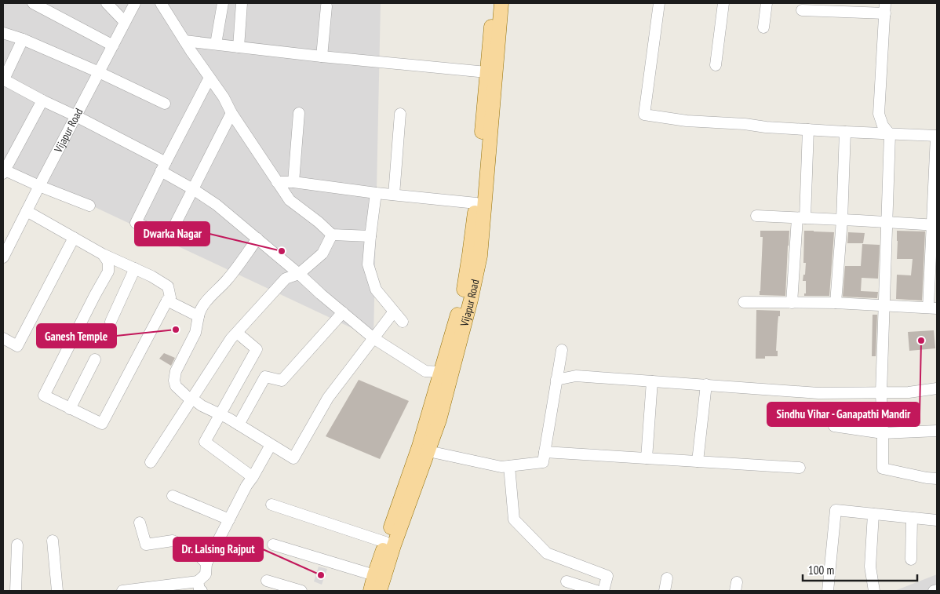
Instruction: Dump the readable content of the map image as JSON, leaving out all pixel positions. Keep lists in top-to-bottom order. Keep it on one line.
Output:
{"streets":{"main road":["Vijapur Road"]},"places":["Dwarka Nagar","Ganesh Temple","Sindhu Vihar - Ganapathi Mandir","Dr. Lalsing Rajput"],"scale_bar":"100 m"}
